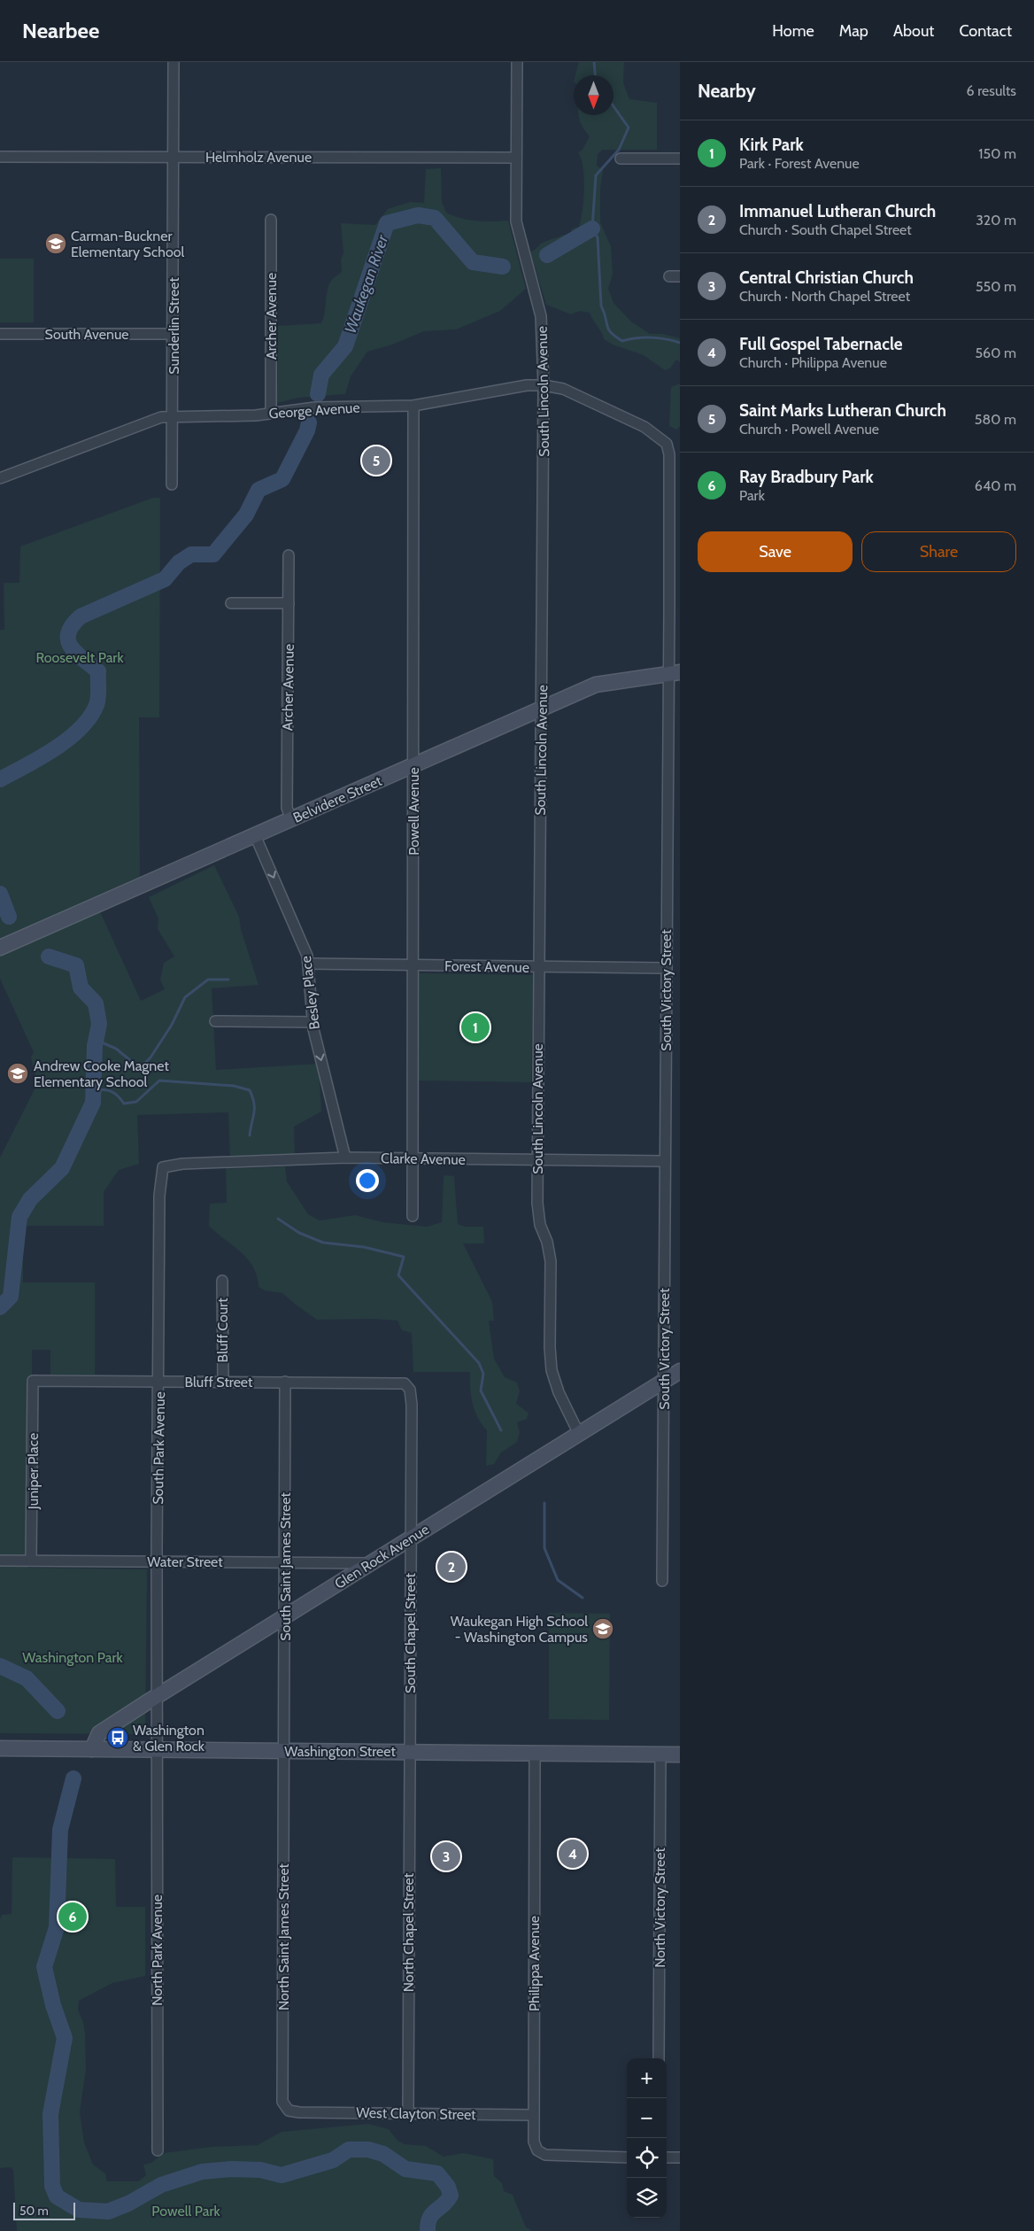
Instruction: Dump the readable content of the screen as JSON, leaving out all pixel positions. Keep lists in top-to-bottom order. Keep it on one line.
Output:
{"streets":{"main road":["Belvidere Street","Glen Rock Avenue","Washington Street"],"street":["Helmholz Avenue","Archer Avenue","Sunderlin Street","South Avenue","South Lincoln Avenue","George Avenue","Powell Avenue","Forest Avenue","South Victory Street","Besley Place","Clarke Avenue","Bluff Court","Bluff Street","South Park Avenue","Juniper Place","Water Street","South Saint James Street","South Chapel Street","North Victory Street","North Chapel Street","North Saint James Street","North Park Avenue","Philippa Avenue","West Clayton Street"]},"crossings":[["Helmholz Avenue","Sunderlin Street"],["Helmholz Avenue","South Lincoln Avenue"],["Archer Avenue","George Avenue"],["Archer Avenue","Belvidere Street"],["Sunderlin Street","South Avenue"],["Sunderlin Street","George Avenue"],["South Lincoln Avenue","George Avenue"],["South Lincoln Avenue","Belvidere Street"],["South Lincoln Avenue","Forest Avenue"],["South Lincoln Avenue","Clarke Avenue"],["South Lincoln Avenue","Glen Rock Avenue"],["George Avenue","Powell Avenue"],["George Avenue","South Victory Street"],["Belvidere Street","Powell Avenue"],["Belvidere Street","South Victory Street"],["Belvidere Street","Besley Place"],["Powell Avenue","Forest Avenue"],["Powell Avenue","Clarke Avenue"],["Forest Avenue","South Victory Street"],["Forest Avenue","Besley Place"],["South Victory Street","Clarke Avenue"],["South Victory Street","Glen Rock Avenue"],["Besley Place","Clarke Avenue"],["Clarke Avenue","South Park Avenue"],["Bluff Court","Bluff Street"],["Bluff Street","South Park Avenue"],["Bluff Street","Juniper Place"],["Bluff Street","South Saint James Street"],["Bluff Street","South Chapel Street"],["South Park Avenue","Glen Rock Avenue"],["South Park Avenue","Water Street"],["South Park Avenue","Washington Street"],["South Park Avenue","North Park Avenue"],["Juniper Place","Water Street"],["Glen Rock Avenue","Water Street"],["Glen Rock Avenue","South Saint James Street"],["Glen Rock Avenue","South Chapel Street"],["Glen Rock Avenue","Washington Street"],["Water Street","South Saint James Street"],["South Saint James Street","Washington Street"],["South Saint James Street","North Saint James Street"],["South Chapel Street","Washington Street"],["South Chapel Street","North Chapel Street"],["Washington Street","North Victory Street"],["Washington Street","North Chapel Street"],["Washington Street","North Saint James Street"],["Washington Street","North Park Avenue"],["Washington Street","Philippa Avenue"],["North Chapel Street","West Clayton Street"],["North Saint James Street","West Clayton Street"],["Philippa Avenue","West Clayton Street"]],"one_way":["Besley Place"],"water":["Waukegan River"],"parks":["Roosevelt Park","Washington Park","Powell Park"],"places":{"school or university":["Carman-Buckner Elementary School","Andrew Cooke Magnet Elementary School","Waukegan High School - Washington Campus"],"bus stop":["Washington & Glen Rock"]},"scale_bar":"50 m","north":"bottom","page":{"header":"Nearbee","nav":["Home","Map","About","Contact"],"heading":["Nearby","6 results"],"list":[{"mark":"1","name":"Kirk Park","note":"Park · Forest Avenue","value":"150 m"},{"mark":"2","name":"Immanuel Lutheran Church","note":"Church · South Chapel Street","value":"320 m"},{"mark":"3","name":"Central Christian Church","note":"Church · North Chapel Street","value":"550 m"},{"mark":"4","name":"Full Gospel Tabernacle","note":"Church · Philippa Avenue","value":"560 m"},{"mark":"5","name":"Saint Marks Lutheran Church","note":"Church · Powell Avenue","value":"580 m"},{"mark":"6","name":"Ray Bradbury Park","note":"Park","value":"640 m"}],"pins":["5","1","2","4","3","6"],"buttons":["Save","Share"],"map_buttons":["+","−"],"scale":"50 m"}}
